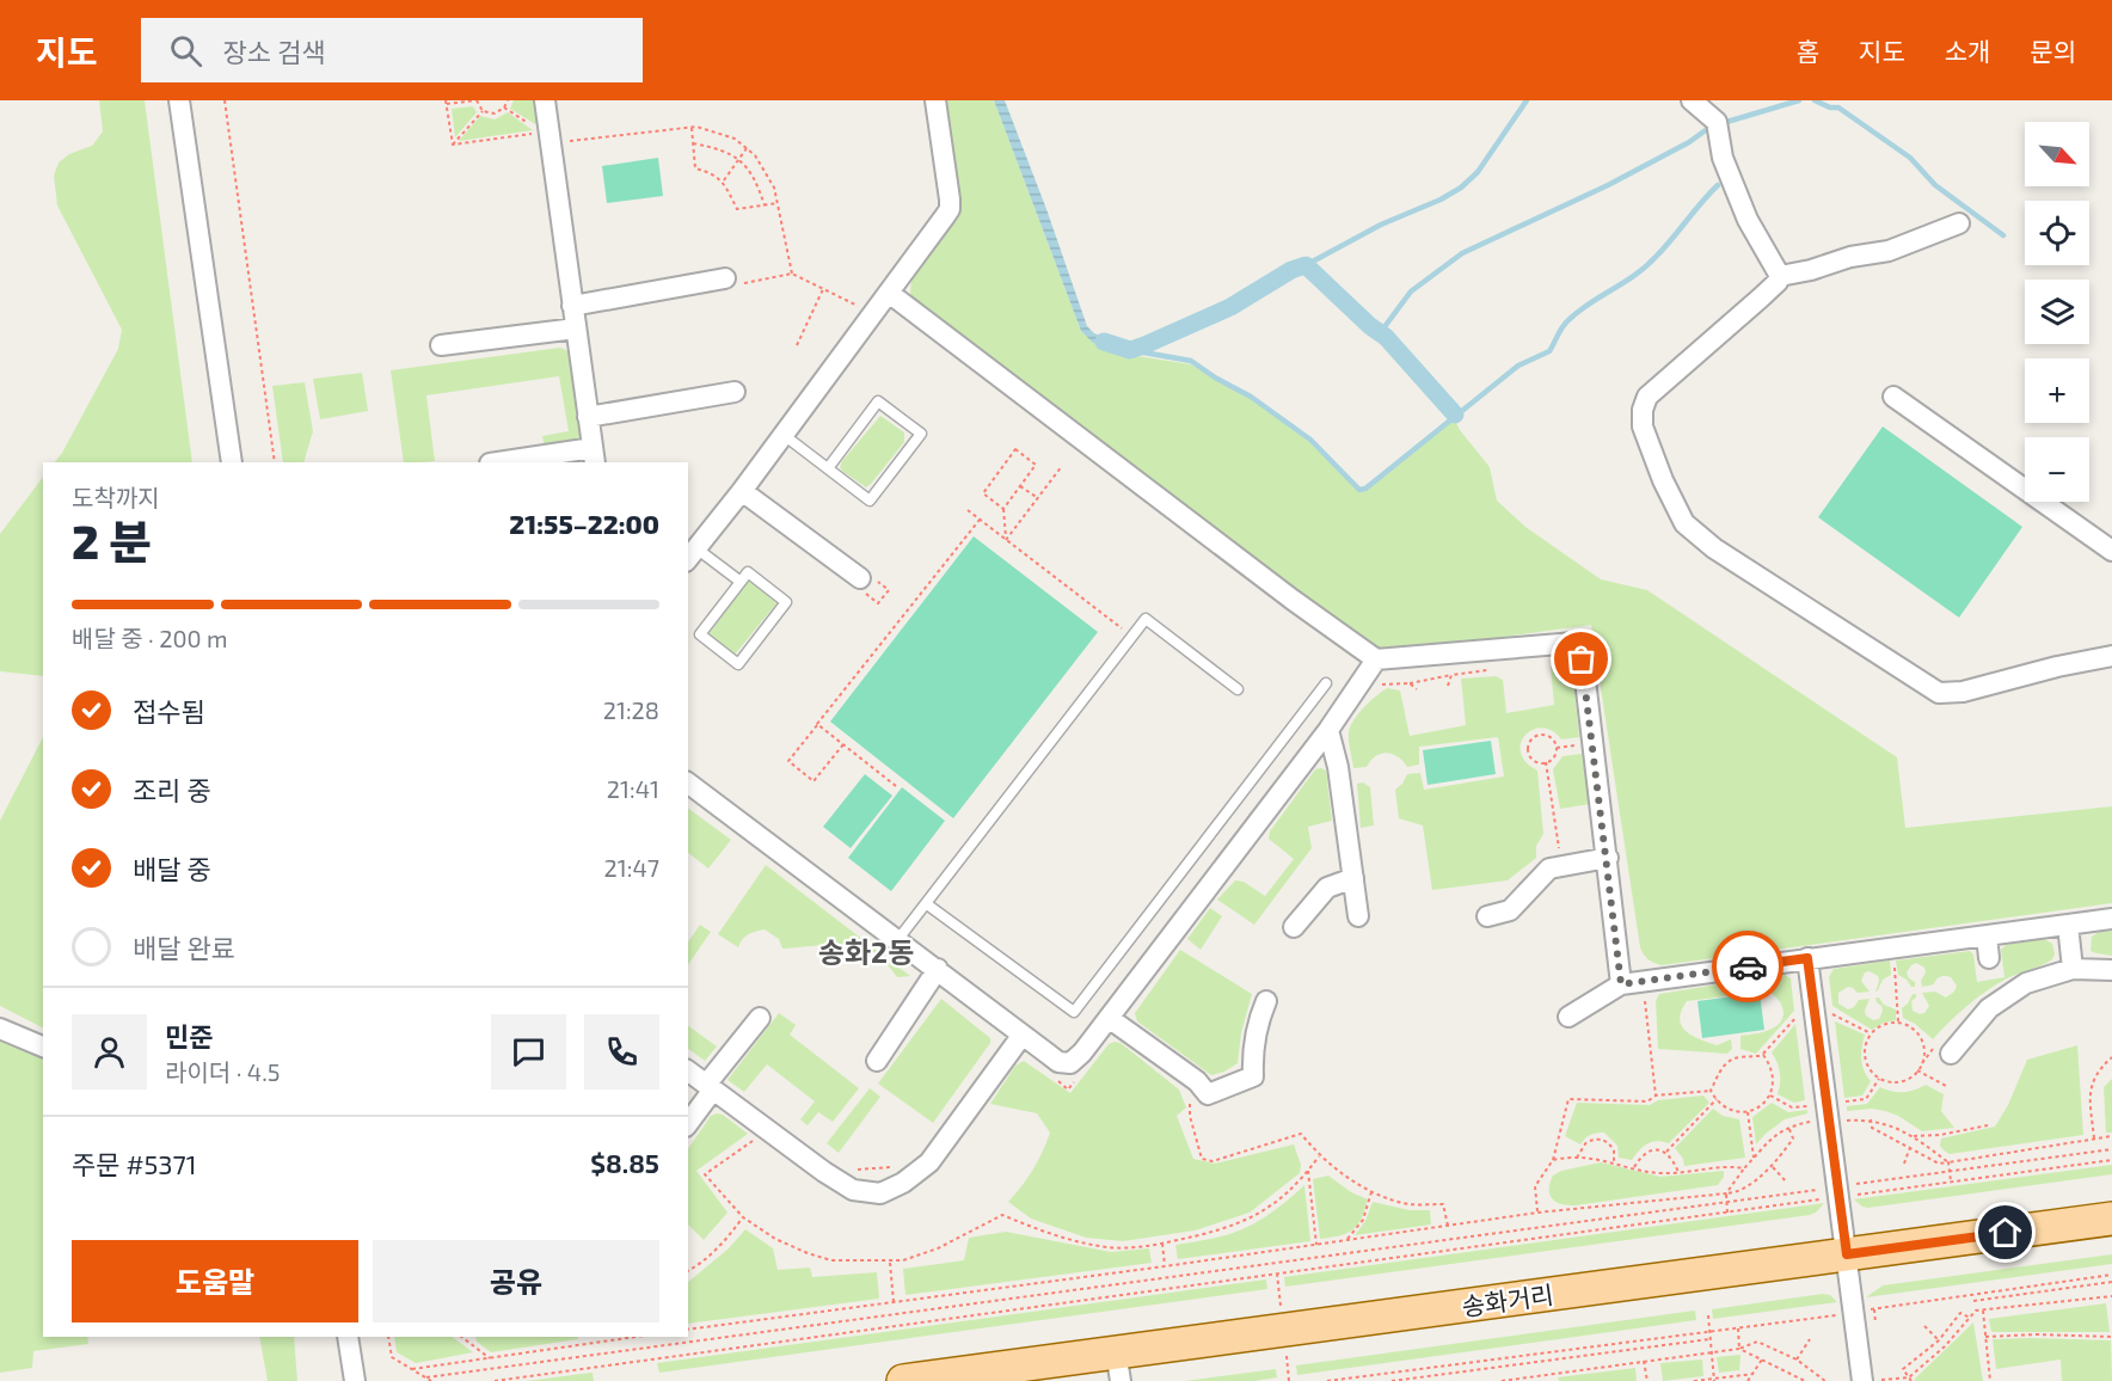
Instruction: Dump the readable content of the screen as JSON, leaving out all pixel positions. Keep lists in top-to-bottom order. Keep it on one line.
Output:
{"streets":{"main road":["송화거리"]},"districts":["송화2동"],"north":"bottom right","page":{"header":"지도","search":"장소 검색","nav":["홈","지도","소개","문의"],"map_buttons":["+","−"],"heading":["2 분","도착까지","21:55–22:00"],"panel":["민준","라이더 · 4.5","주문 #5371","$8.85"],"bar":"배달 중 · 200 m","list":[["접수됨","21:28"],["조리 중","21:41"],["배달 중","21:47"],"배달 완료"],"buttons":["도움말","공유"]}}
